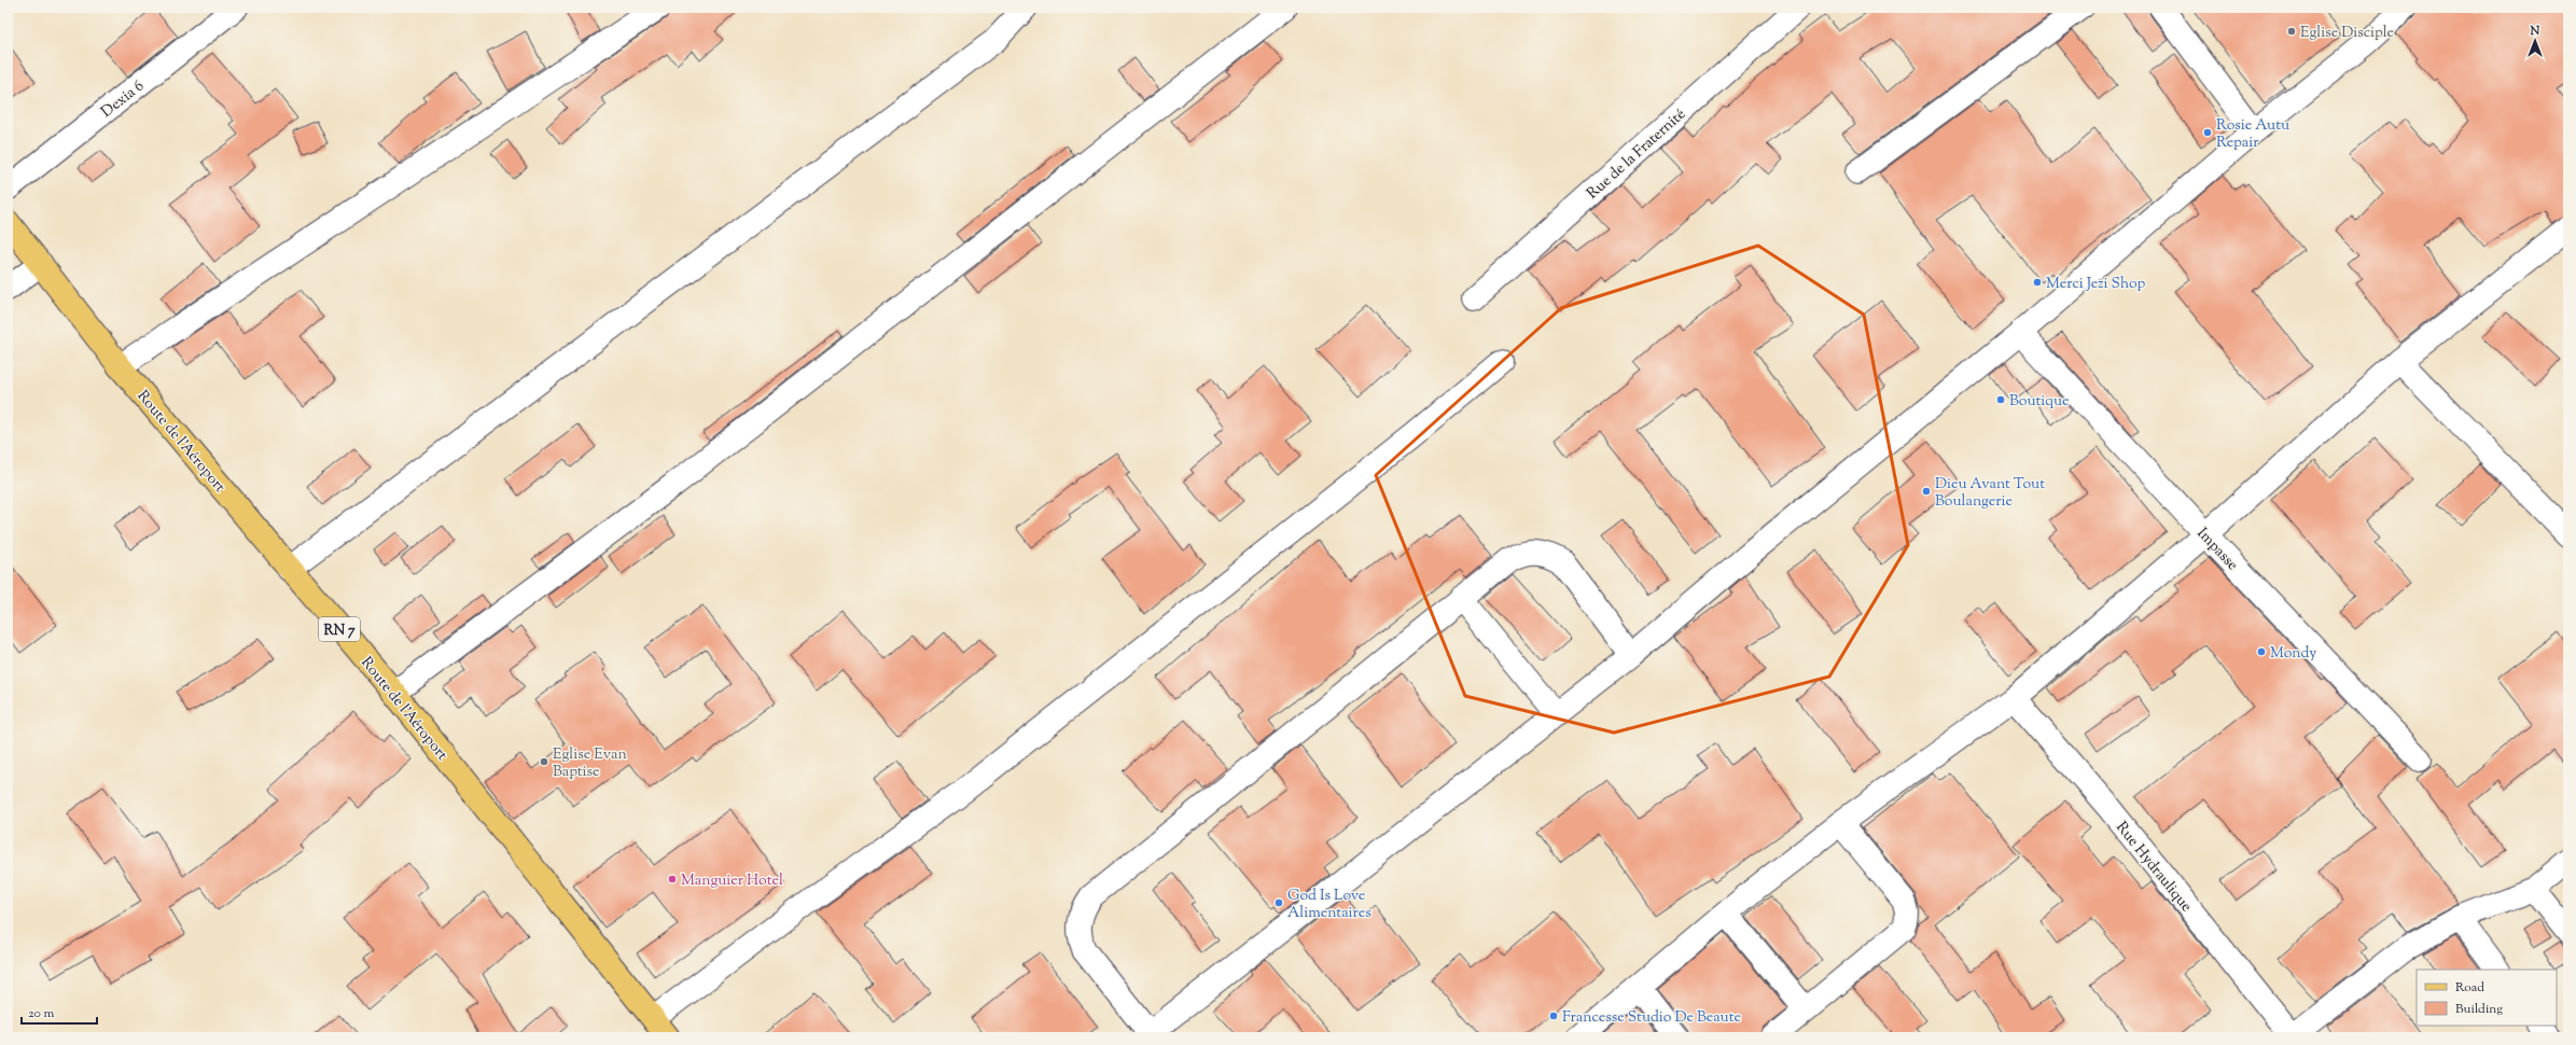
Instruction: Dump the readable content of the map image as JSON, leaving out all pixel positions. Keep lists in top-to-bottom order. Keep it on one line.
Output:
{"streets":{"main road":["Route de l’Aéroport","RN 7"],"street":["Dexia 6","Rue de la Fraternité","Impasse","Rue Hydraulique"]},"places":["Eglise Disciple","Rosie Autu Repair","Merci Jezi Shop","Boutique","Dieu Avant Tout Boulangerie","Mondy","Eglise Evan Baptise","Manguier Hotel","God Is Love Alimentaires","Francesse Studio De Beaute"],"legend":["Road","Building"],"scale_bar":"20 m","north":"top"}
